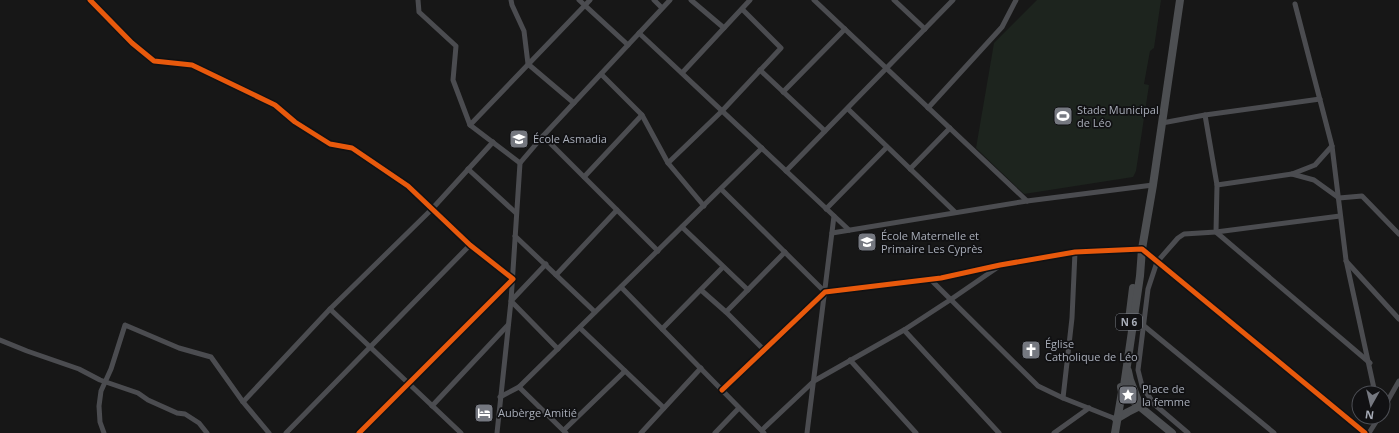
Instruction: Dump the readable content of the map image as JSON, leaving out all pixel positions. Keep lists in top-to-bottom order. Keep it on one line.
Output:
{"streets":{"main road":["N 6"]},"places":{"sports":["Stade Municipal de Léo"],"school or university":["École Asmadia","École Maternelle et Primaire Les Cyprès"],"church":["Église Catholique de Léo"],"place":["Place de la femme"],"hotel":["Aubèrge Amitié"]},"north":"bottom"}
